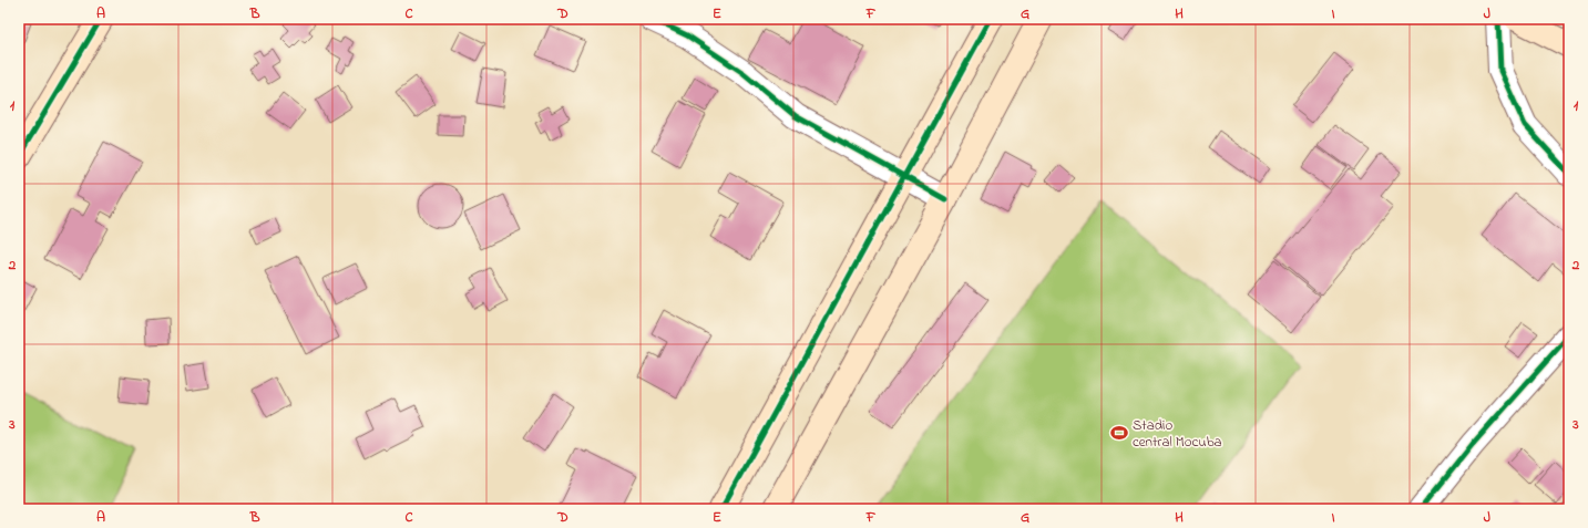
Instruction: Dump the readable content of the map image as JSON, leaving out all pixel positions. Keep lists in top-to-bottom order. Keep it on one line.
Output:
{"places":{"sports":["Stadio central Mocuba"]},"grid":{"columns":["A","B","C","D","E","F","G","H","I","J"],"rows":["1","2","3"]}}
